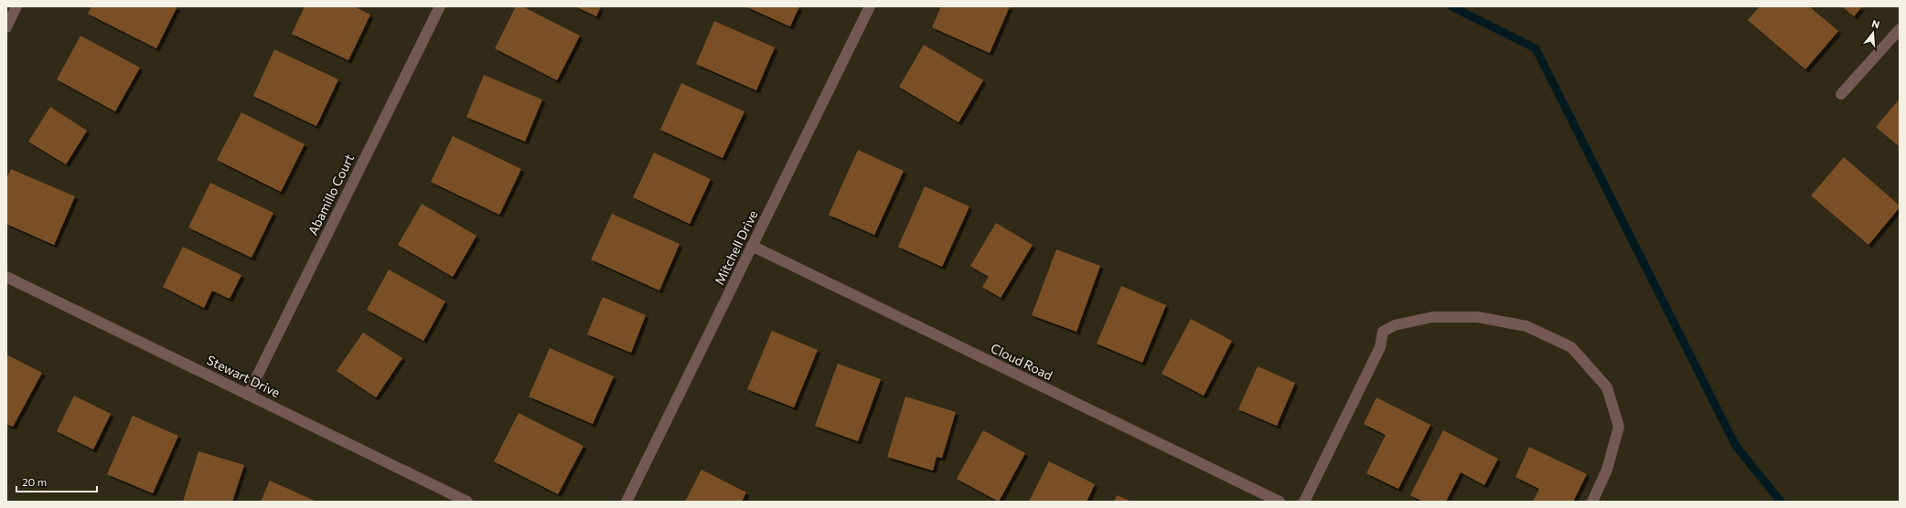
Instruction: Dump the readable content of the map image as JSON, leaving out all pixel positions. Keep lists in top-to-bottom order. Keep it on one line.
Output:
{"streets":{"street":["Abamillo Court","Mitchell Drive","Cloud Road","Stewart Drive"]},"crossings":[["Abamillo Court","Stewart Drive"],["Mitchell Drive","Cloud Road"]],"scale_bar":"20 m","north":"top"}
